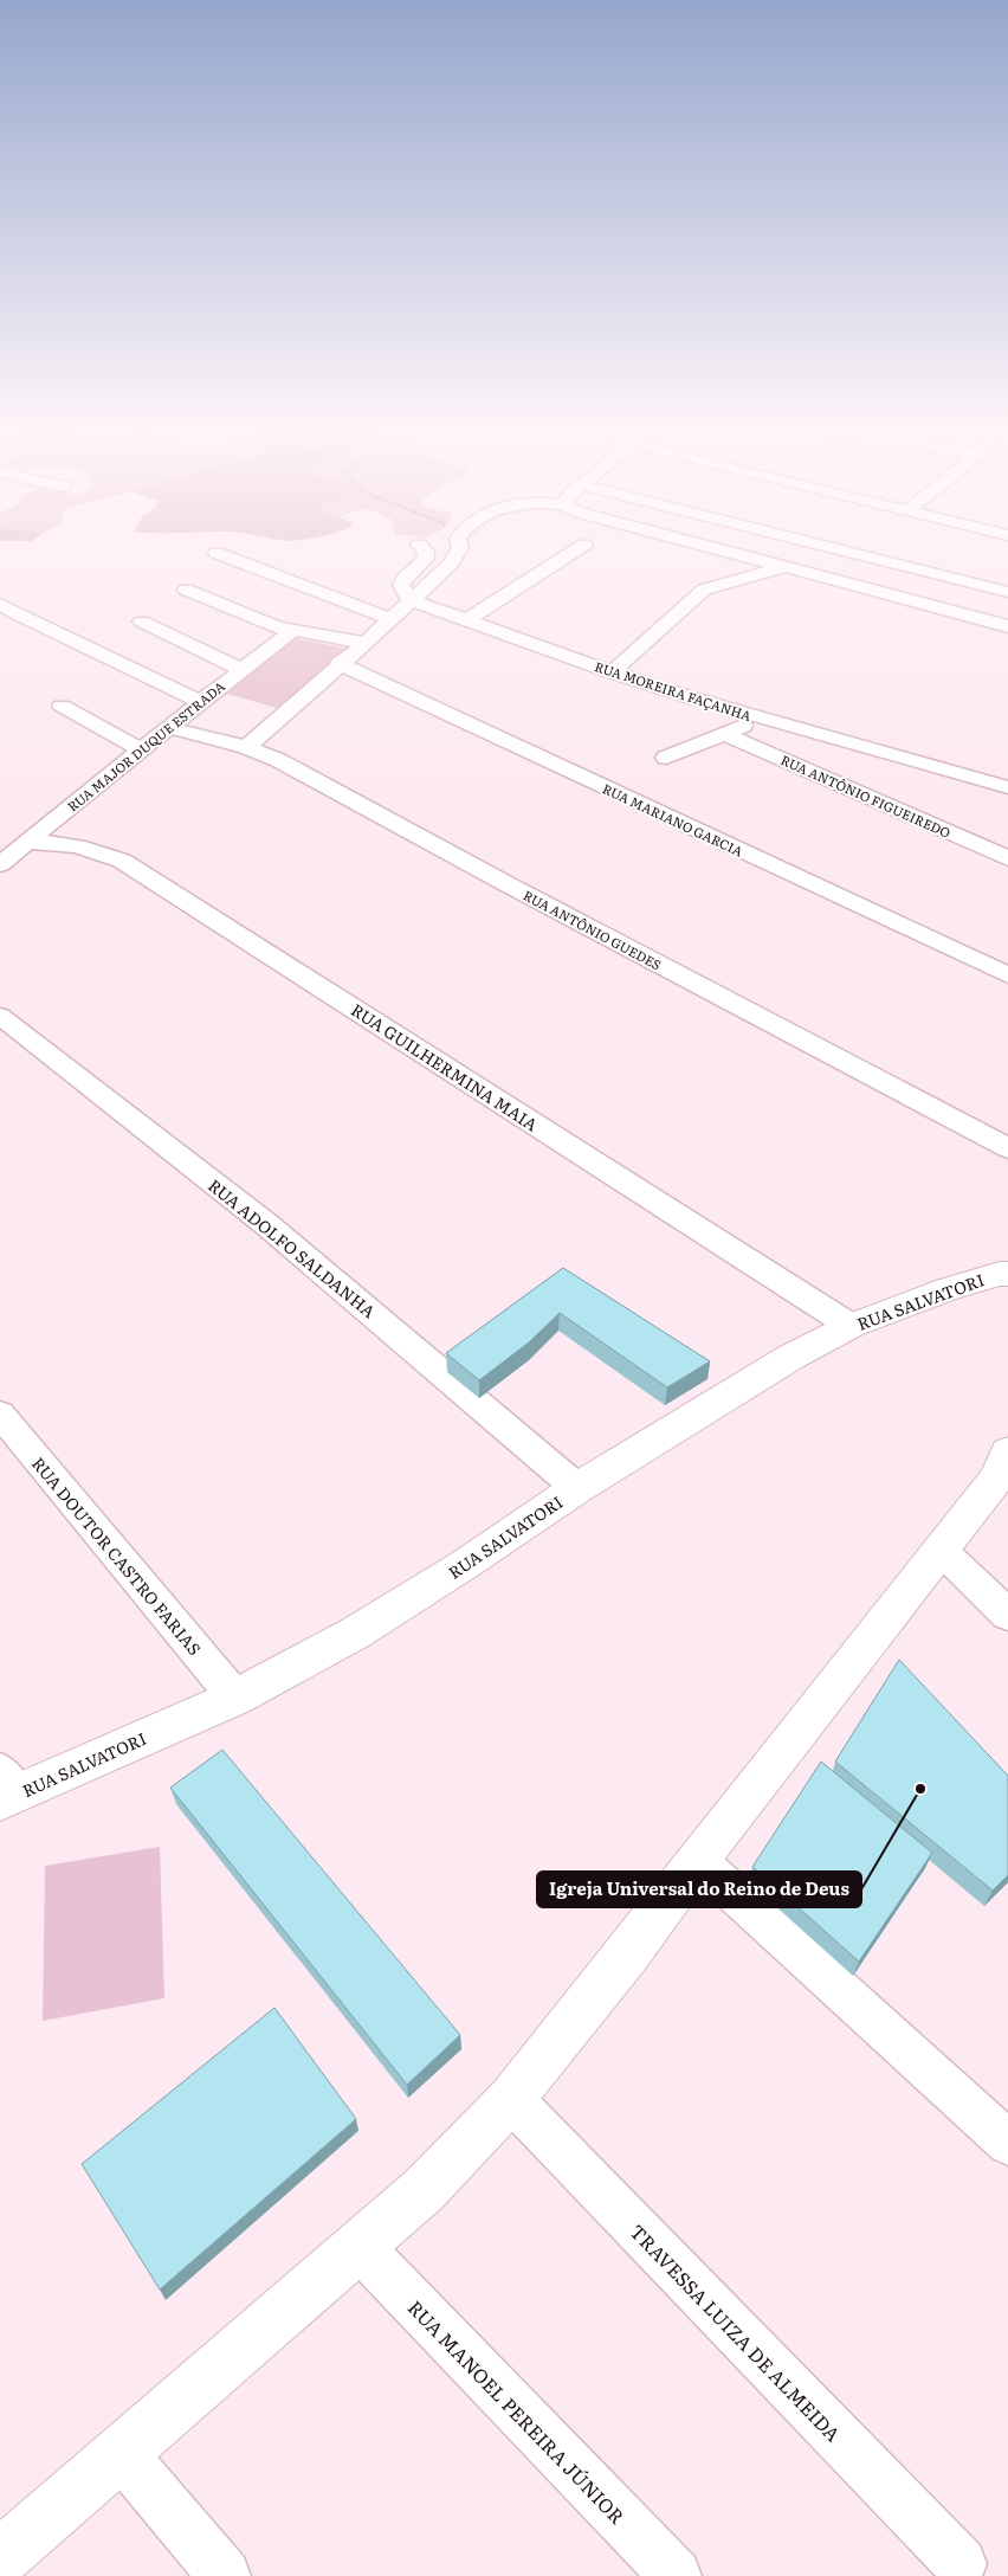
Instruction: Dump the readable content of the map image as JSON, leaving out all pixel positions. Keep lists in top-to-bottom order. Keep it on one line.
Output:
{"streets":{"main road":["RUA SALVATORI"],"street":["RUA MOREIRA FAÇANHA","RUA MAJOR DUQUE ESTRADA","RUA ANTÔNIO FIGUEIREDO","RUA MARIANO GARCIA","RUA ANTÔNIO GUEDES","RUA GUILHERMINA MAIA","RUA ADOLFO SALDANHA","RUA DOUTOR CASTRO FARIAS","TRAVESSA LUIZA DE ALMEIDA","RUA MANOEL PEREIRA JÚNIOR"]},"crossings":[["RUA MAJOR DUQUE ESTRADA","RUA ANTÔNIO GUEDES"],["RUA MAJOR DUQUE ESTRADA","RUA GUILHERMINA MAIA"],["RUA GUILHERMINA MAIA","RUA SALVATORI"],["RUA ADOLFO SALDANHA","RUA SALVATORI"],["RUA SALVATORI","RUA DOUTOR CASTRO FARIAS"]],"places":["Igreja Universal do Reino de Deus"]}
